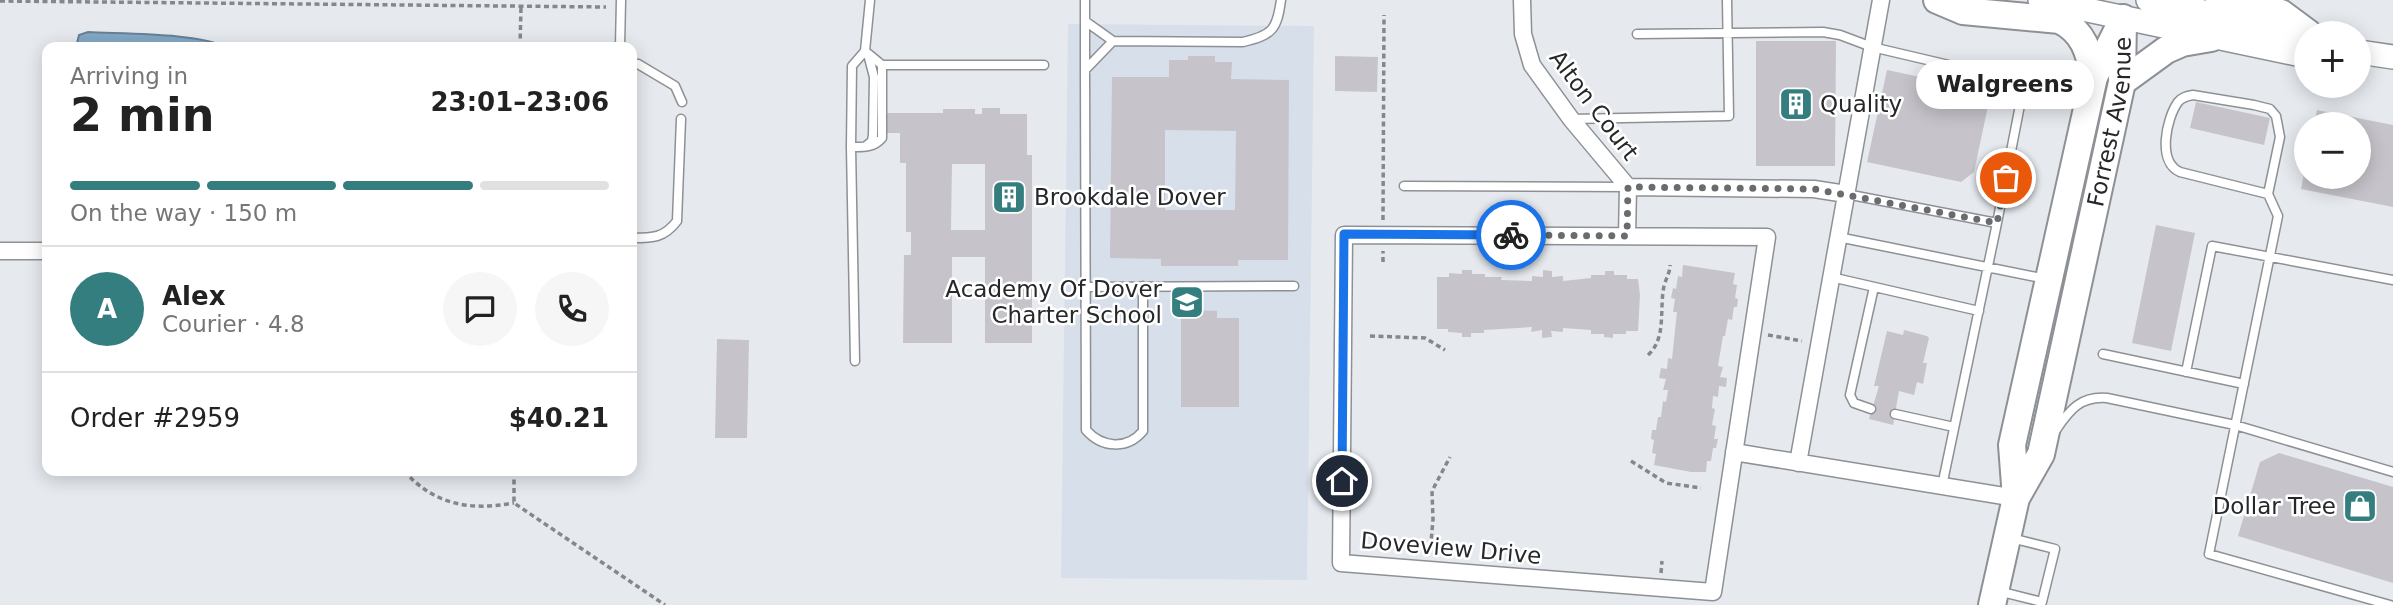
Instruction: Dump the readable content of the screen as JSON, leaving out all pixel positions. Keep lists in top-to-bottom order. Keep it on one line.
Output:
{"streets":{"highway":["Forrest Avenue"],"street":["Alton Court","Doveview Drive"]},"places":{"building":["Quality","Brookdale Dover"],"other":["Walgreens"],"school or university":["Academy Of Dover Charter School"],"shop":["Dollar Tree"]},"page":{"map_buttons":["+","−"],"heading":["2 min","Arriving in","23:01–23:06"],"panel":["Alex","Courier · 4.8","Order #2959","$40.21"],"bubble":"Walgreens","bar":"On the way · 150 m","round":"A"}}
